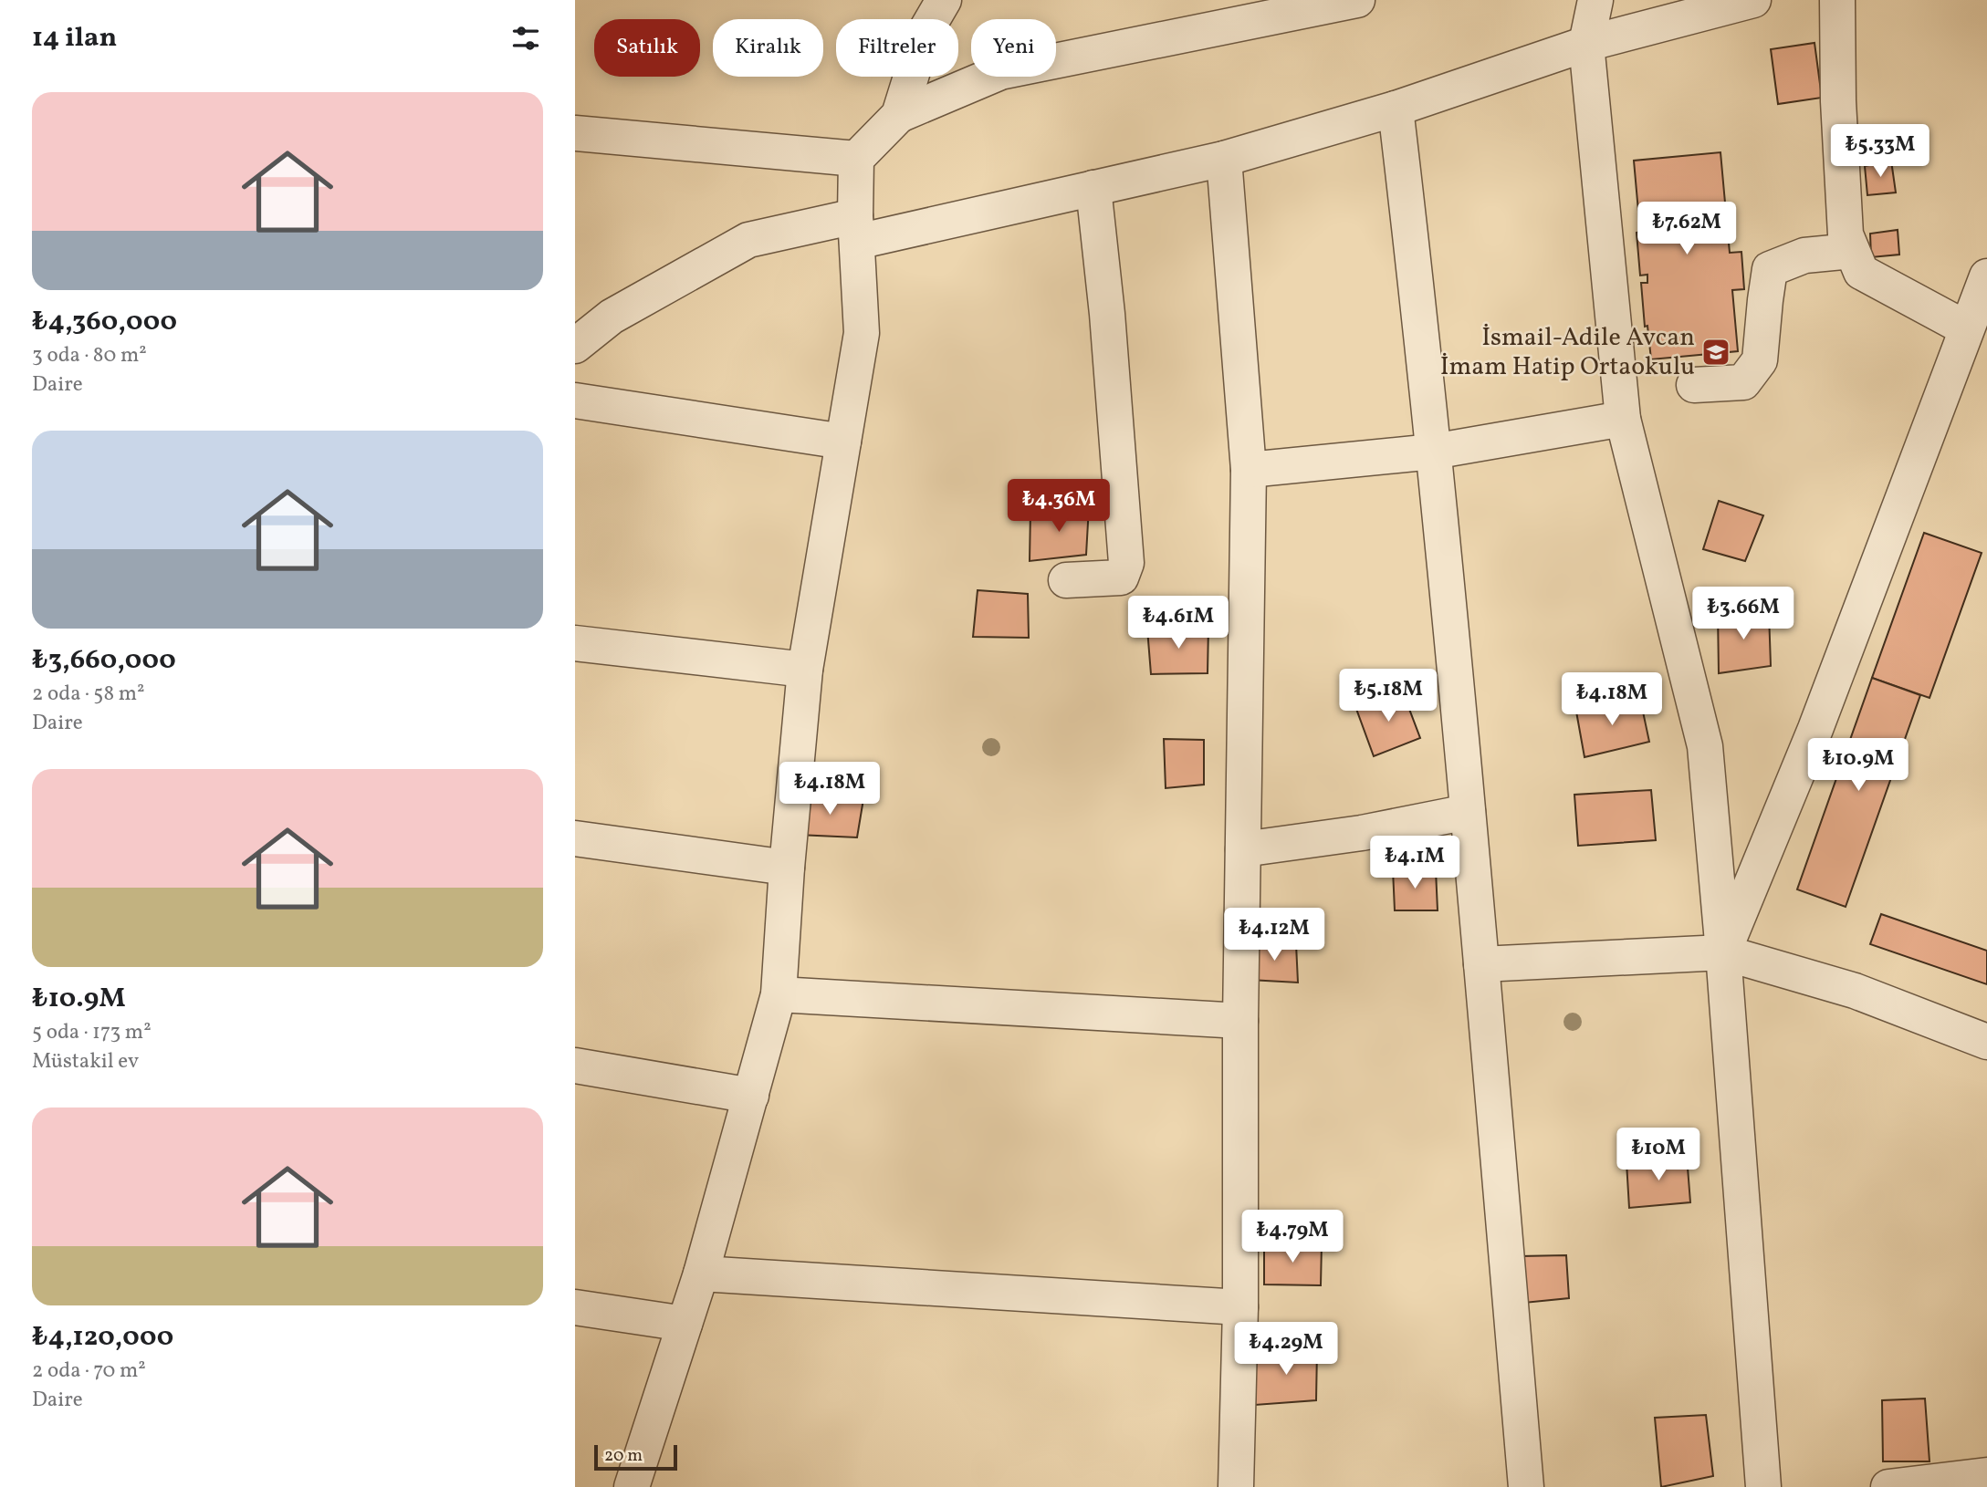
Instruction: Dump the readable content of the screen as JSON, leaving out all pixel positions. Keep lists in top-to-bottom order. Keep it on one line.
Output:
{"places":{"school or university":["İsmail-Adile Avcan İmam Hatip Ortaokulu"]},"scale_bar":"20 m","page":{"heading":"14 ilan","chip":["Satılık","Kiralık","Filtreler","Yeni"],"list":[{"name":"₺4,360,000","note":"3 oda · 80 m² · Daire"},{"name":"₺3,660,000","note":"2 oda · 58 m² · Daire"},{"name":"₺10.9M","note":"5 oda · 173 m² · Müstakil ev"},{"name":"₺4,120,000","note":"2 oda · 70 m² · Daire"}],"price":["₺5.33M","₺7.62M","₺4.36M","₺3.66M","₺4.61M","₺5.18M","₺4.18M","₺10.9M","₺4.18M","₺4.1M","₺4.12M","₺10M","₺4.79M","₺4.29M"],"scale":"20 m"}}
